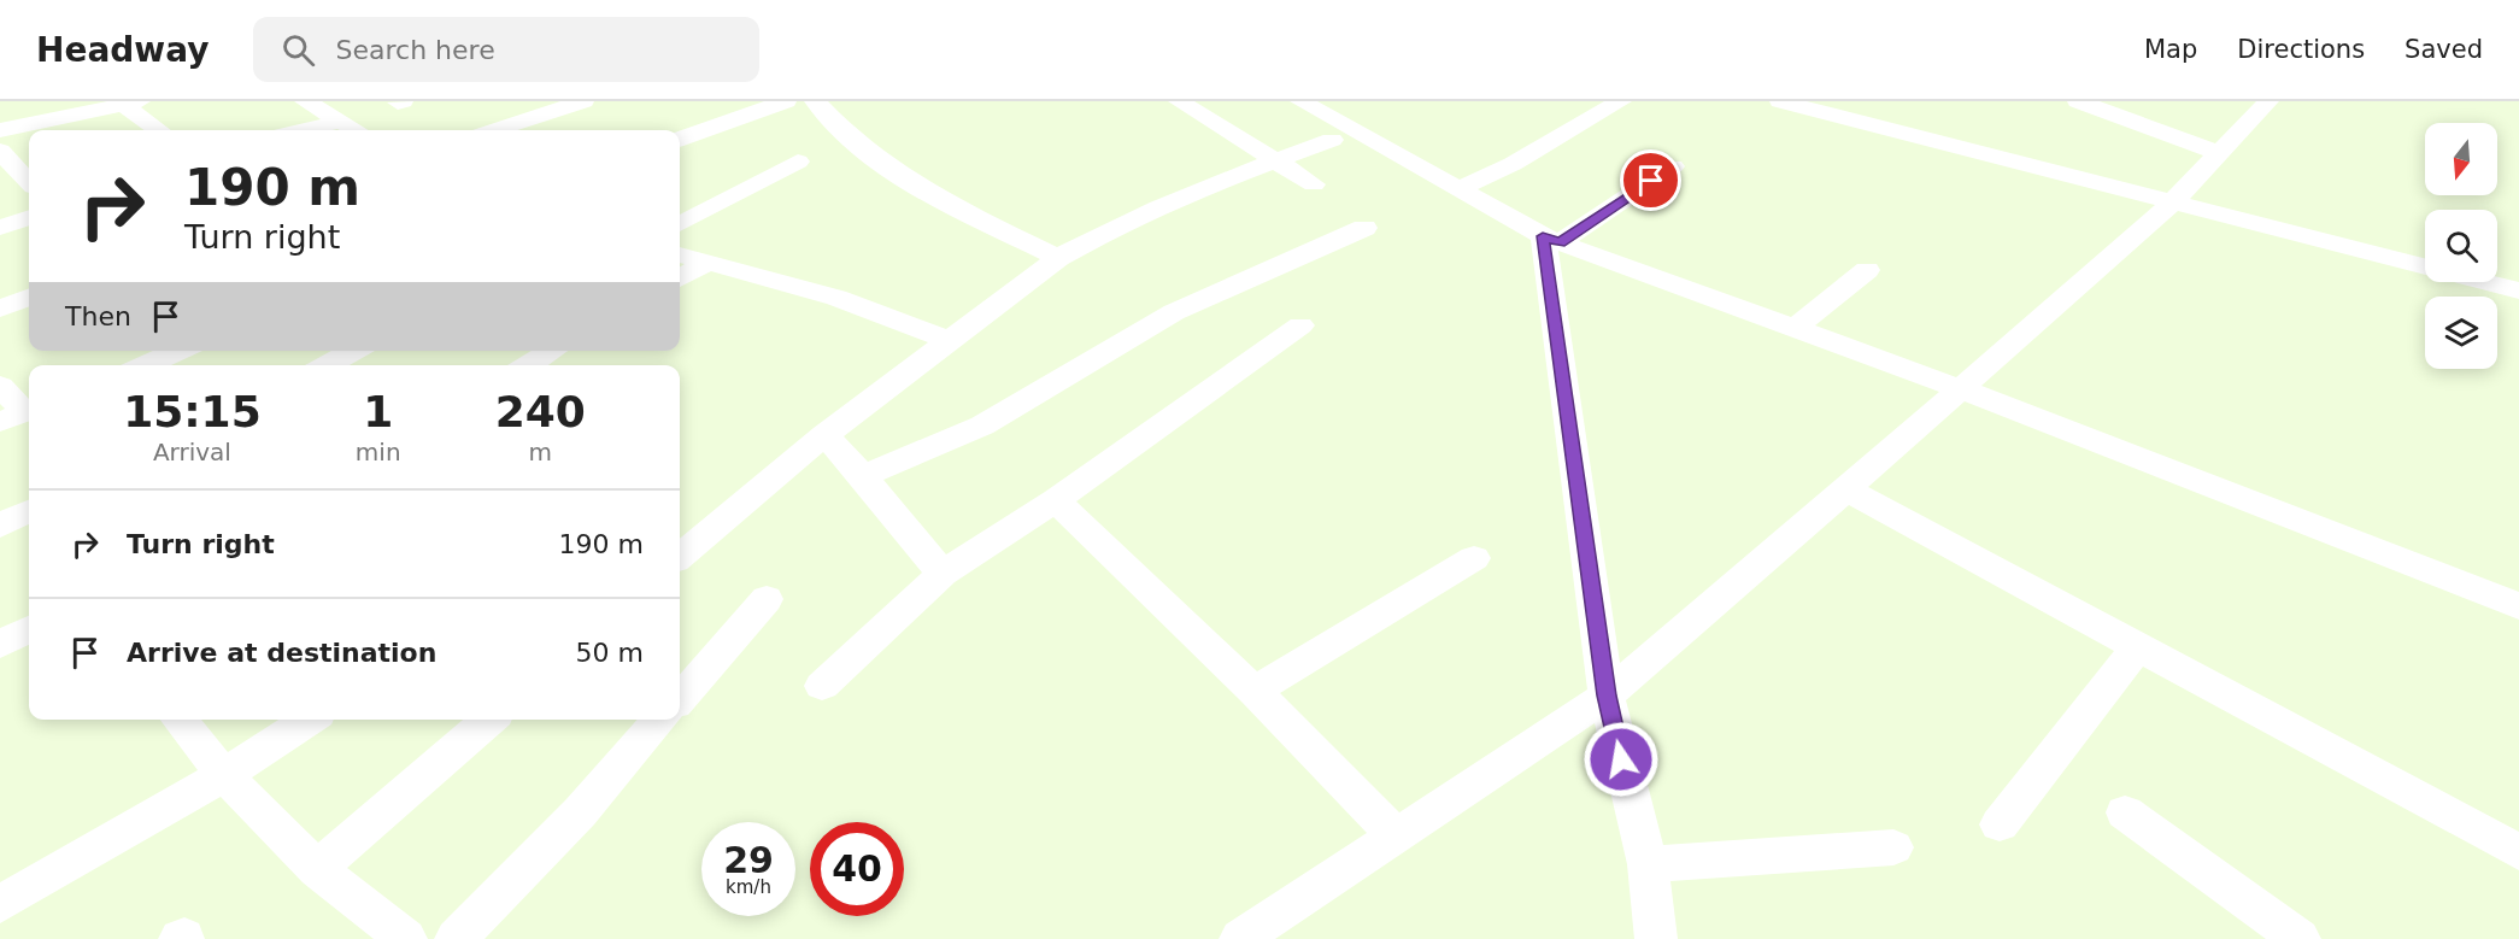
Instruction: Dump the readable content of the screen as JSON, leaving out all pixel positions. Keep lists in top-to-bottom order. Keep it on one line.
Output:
{"north":"bottom","page":{"header":"Headway","search":"Search here","nav":["Map","Directions","Saved"],"turn":["190 m","Turn right"],"then":"Then","eta":["15:15","Arrival","1","min","240","m"],"list":[{"name":"Turn right","value":"190 m"},{"name":"Arrive at destination","value":"50 m"}],"speed":"29 km/h","limit":"40"}}
